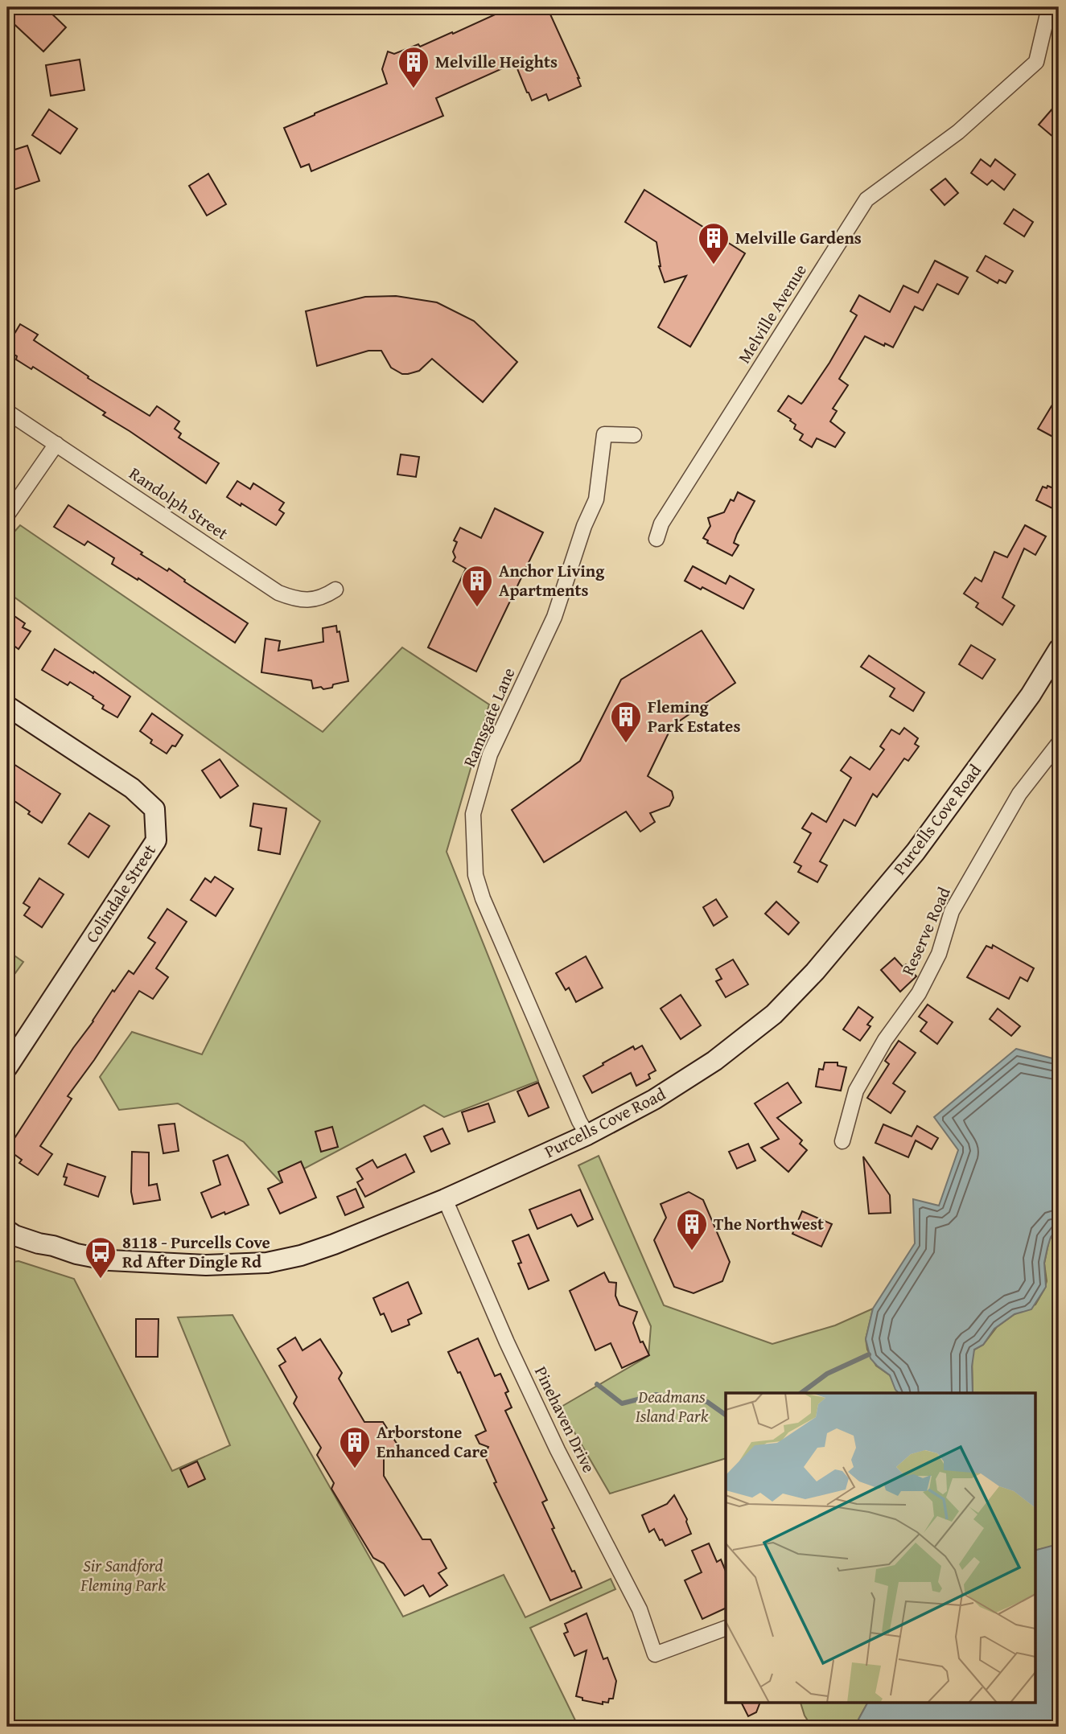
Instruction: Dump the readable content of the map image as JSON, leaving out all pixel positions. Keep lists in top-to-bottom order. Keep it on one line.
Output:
{"streets":{"main road":["Purcells Cove Road","Colindale Street"],"street":["Melville Avenue","Randolph Street","Ramsgate Lane","Reserve Road","Pinehaven Drive"]},"crossings":[["Ramsgate Lane","Purcells Cove Road"],["Purcells Cove Road","Pinehaven Drive"]],"parks":["Deadmans Island Park","Sir Sandford Fleming Park"],"places":{"building":["Melville Heights","Melville Gardens","Anchor Living Apartments","Fleming Park Estates","The Northwest","Arborstone Enhanced Care"],"bus stop":["8118 - Purcells Cove Rd After Dingle Rd"]}}
